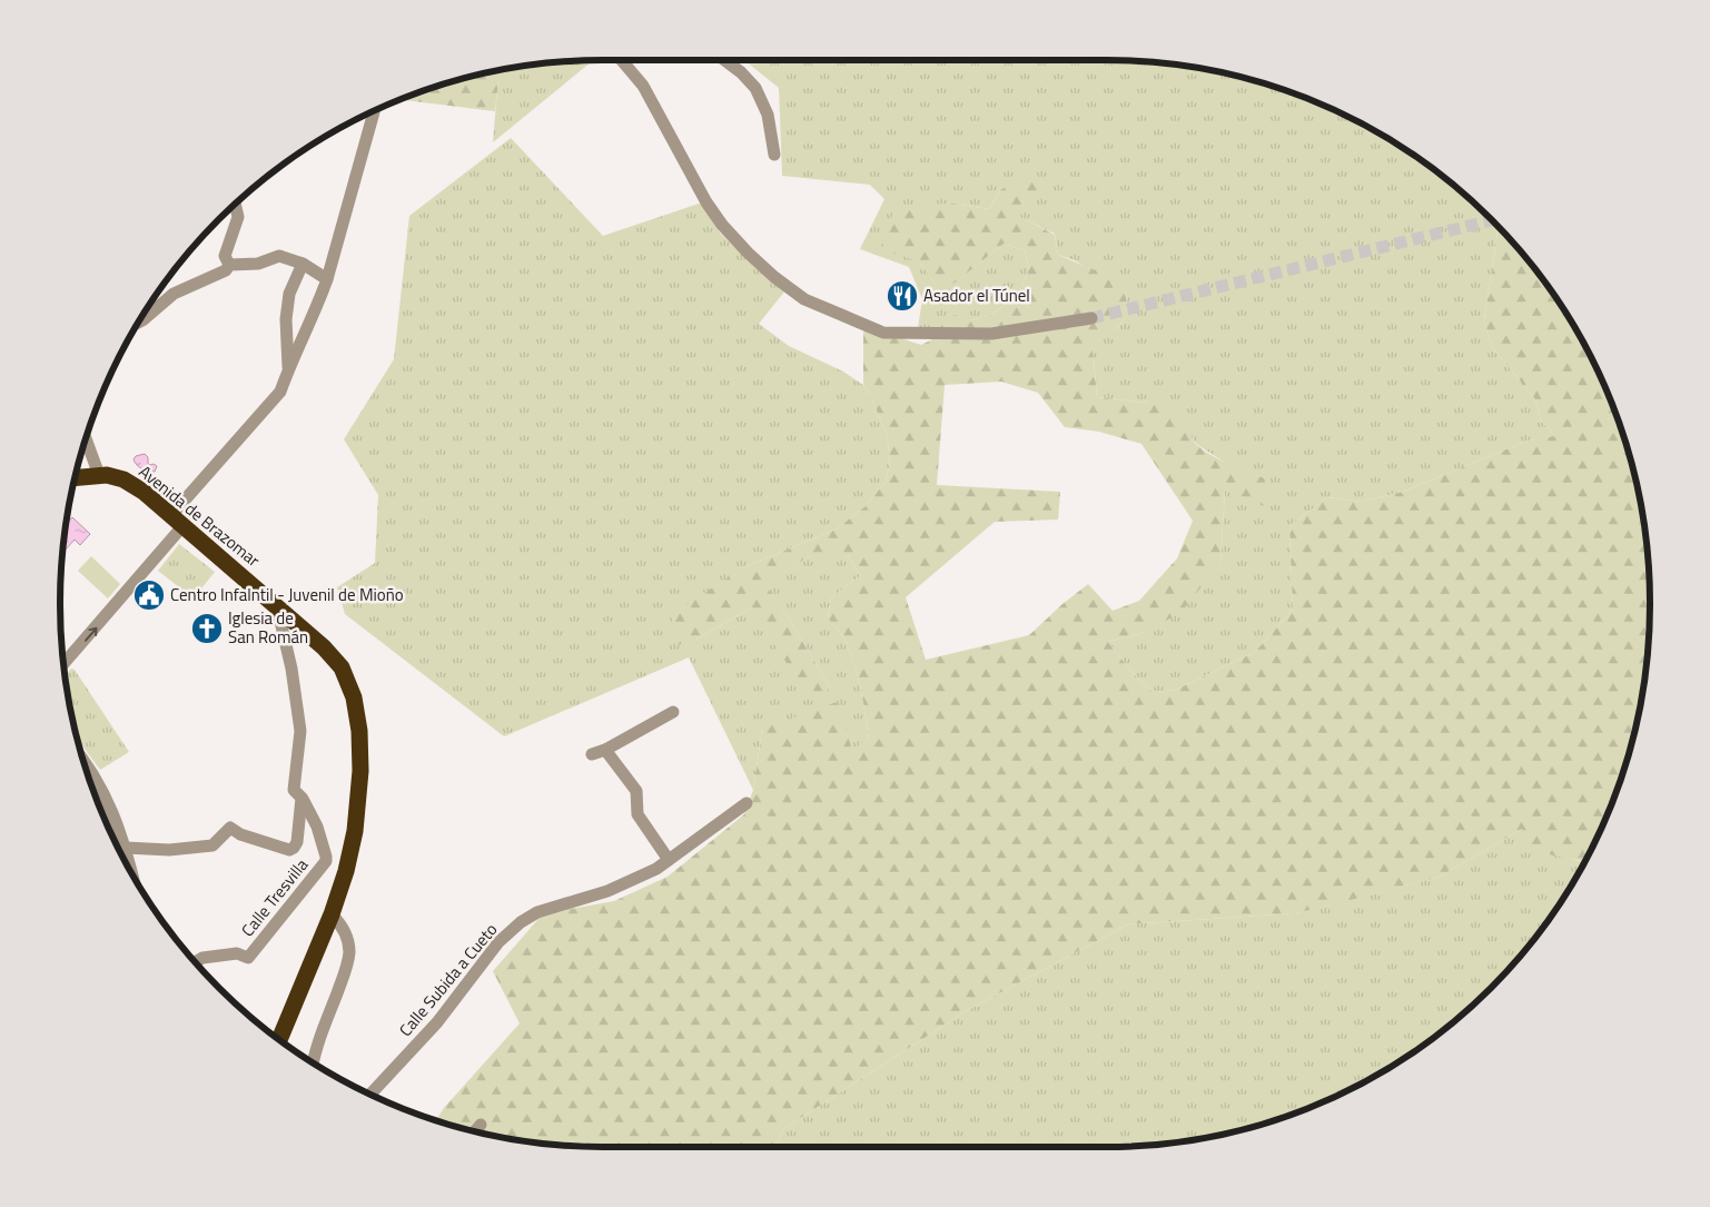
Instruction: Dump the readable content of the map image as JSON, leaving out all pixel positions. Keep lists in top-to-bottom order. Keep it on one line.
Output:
{"streets":{"highway":["Avenida de Brazomar"],"street":["Calle Tresvilla","Calle Subida a Cueto"]},"crossings":[["Avenida de Brazomar","Calle Tresvilla"]],"places":{"restaurant":["Asador el Túnel"],"public building":["Centro Infalntil - Juvenil de Mioño"],"church":["Iglesia de San Román"]}}
